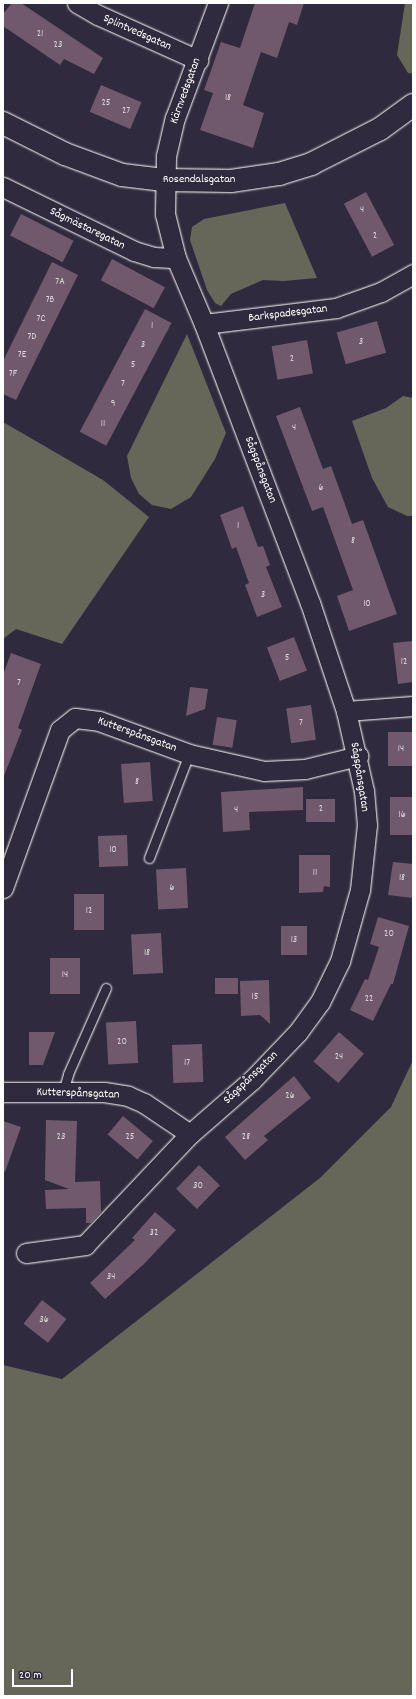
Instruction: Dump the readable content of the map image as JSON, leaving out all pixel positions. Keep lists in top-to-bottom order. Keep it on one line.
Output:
{"streets":{"street":["Splintvedsgatan","Kärnvedsgatan","Rosendalsgatan","Sågmästaregatan","Barkspadesgatan","Sågspånsgatan","Kutterspånsgatan"]},"crossings":[["Splintvedsgatan","Kärnvedsgatan"],["Kärnvedsgatan","Rosendalsgatan"],["Kärnvedsgatan","Sågspånsgatan"],["Rosendalsgatan","Sågspånsgatan"],["Sågmästaregatan","Sågspånsgatan"],["Barkspadesgatan","Sågspånsgatan"],["Sågspånsgatan","Kutterspånsgatan"]],"house_numbers":["21","23","18","25","27","4","2","7A","7B","7C","1","7D","3","3","7E","2","5","7F","7","9","11","4","6","1","8","3","10","5","12","7","7","14","8","2","4","16","10","11","18","6","12","20","13","18","14","15","22","20","24","17","26","23","25","28","30","32","34","36"],"scale_bar":"20 m"}
